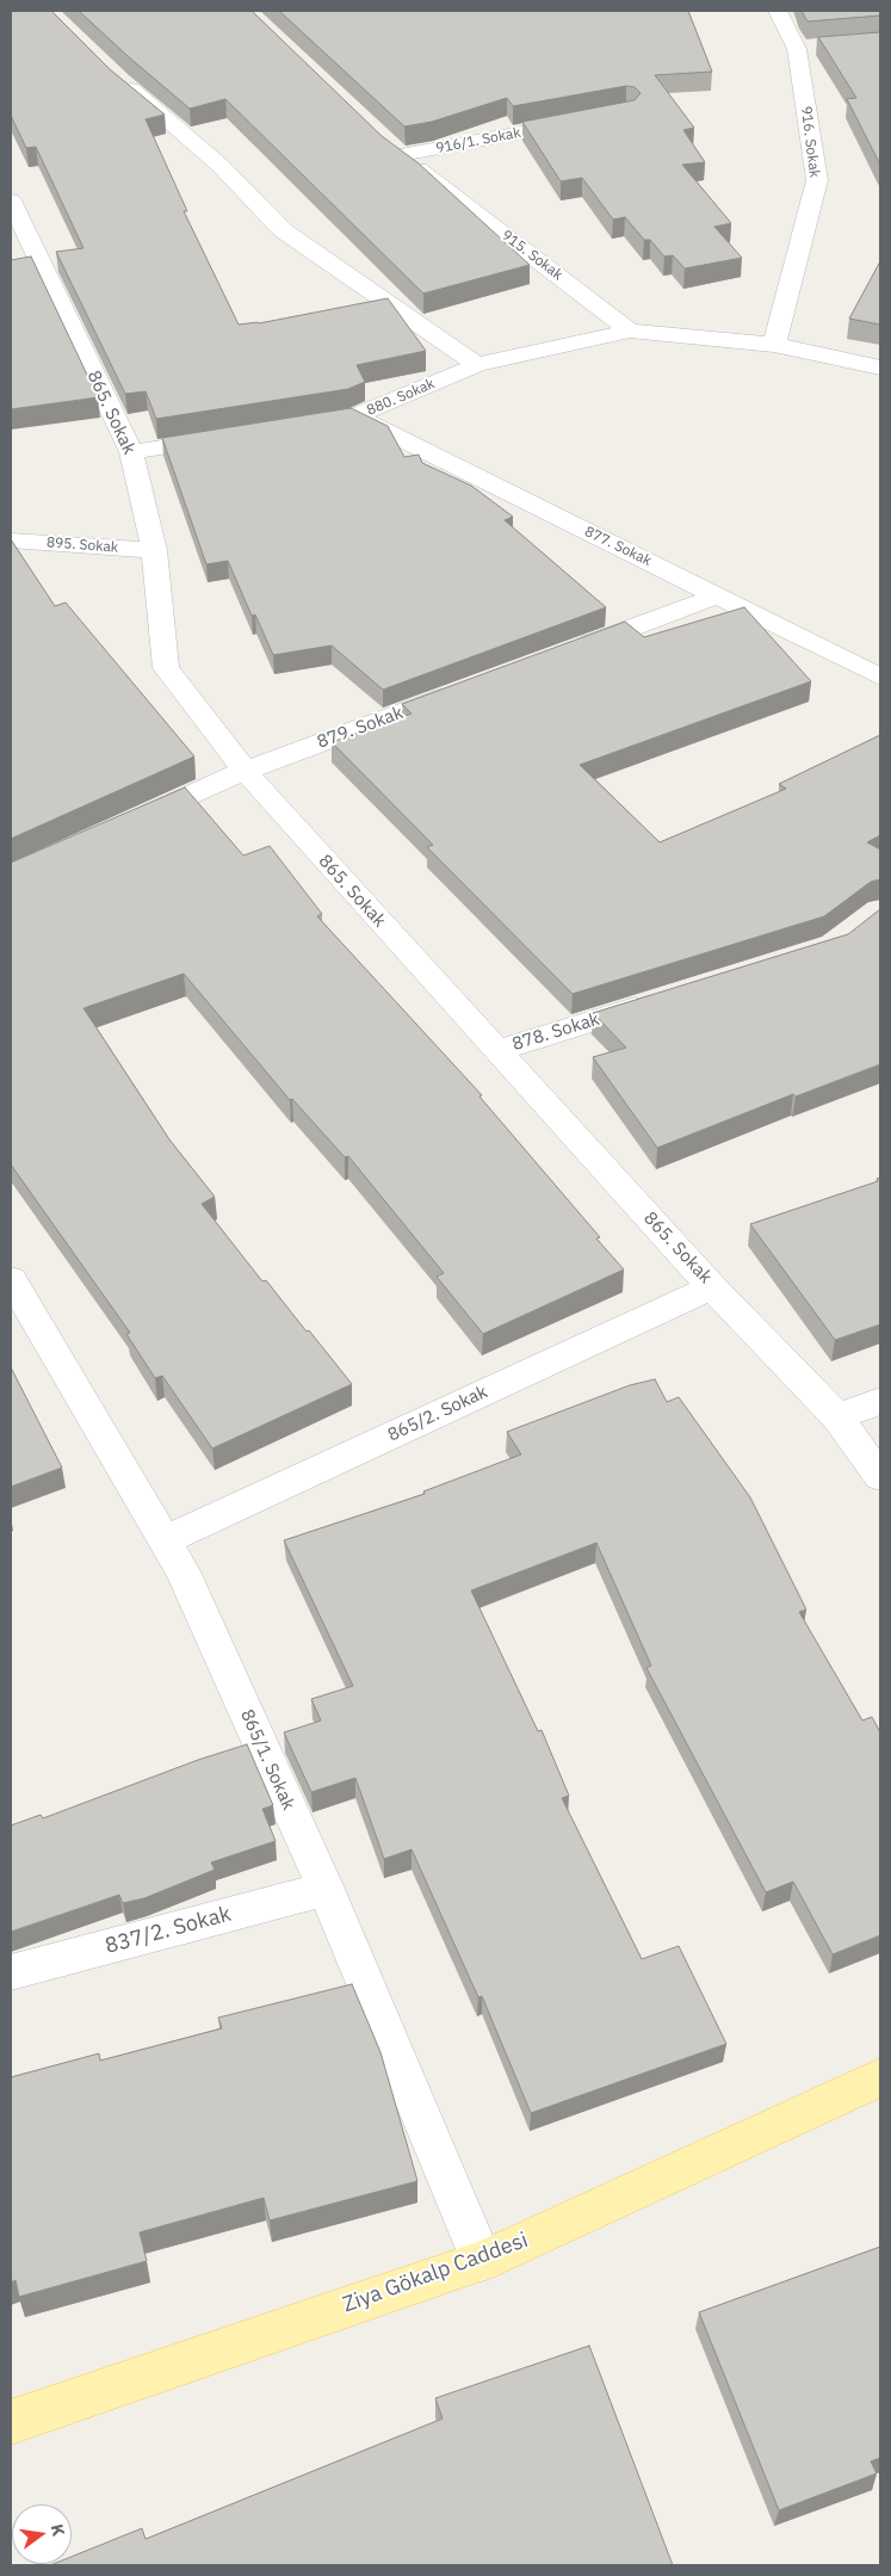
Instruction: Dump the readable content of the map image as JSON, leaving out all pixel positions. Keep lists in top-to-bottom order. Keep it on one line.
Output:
{"streets":{"main road":["Ziya Gökalp Caddesi"],"street":["916/1. Sokak","916. Sokak","915. Sokak","880. Sokak","865. Sokak","895. Sokak","877. Sokak","879. Sokak","878. Sokak","865/2. Sokak","865/1. Sokak","837/2. Sokak"]},"crossings":[["916/1. Sokak","915. Sokak"],["915. Sokak","880. Sokak"],["880. Sokak","877. Sokak"],["865. Sokak","895. Sokak"],["865. Sokak","879. Sokak"],["865. Sokak","878. Sokak"],["865. Sokak","865/2. Sokak"],["865/2. Sokak","865/1. Sokak"],["865/1. Sokak","837/2. Sokak"],["865/1. Sokak","Ziya Gökalp Caddesi"]],"north":"right"}
